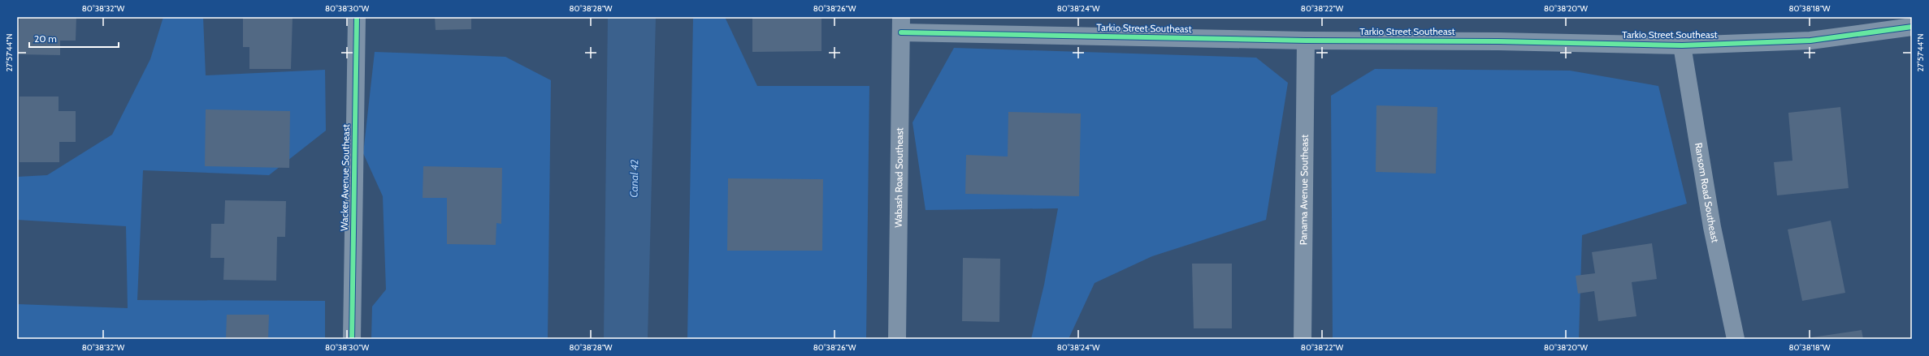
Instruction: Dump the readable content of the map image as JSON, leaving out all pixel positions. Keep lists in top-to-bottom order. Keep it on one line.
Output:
{"streets":{"street":["Tarkio Street Southeast","Wacker Avenue Southeast","Wabash Road Southeast","Panama Avenue Southeast","Ransom Road Southeast"]},"crossings":[["Tarkio Street Southeast","Wabash Road Southeast"],["Tarkio Street Southeast","Panama Avenue Southeast"],["Tarkio Street Southeast","Ransom Road Southeast"]],"water":["Canal 42"],"scale_bar":"20 m","coordinates":["80°38'32\"W","80°38'30\"W","80°38'28\"W","80°38'26\"W","80°38'24\"W","80°38'22\"W","80°38'20\"W","80°38'18\"W","27°57'44\"N"]}
